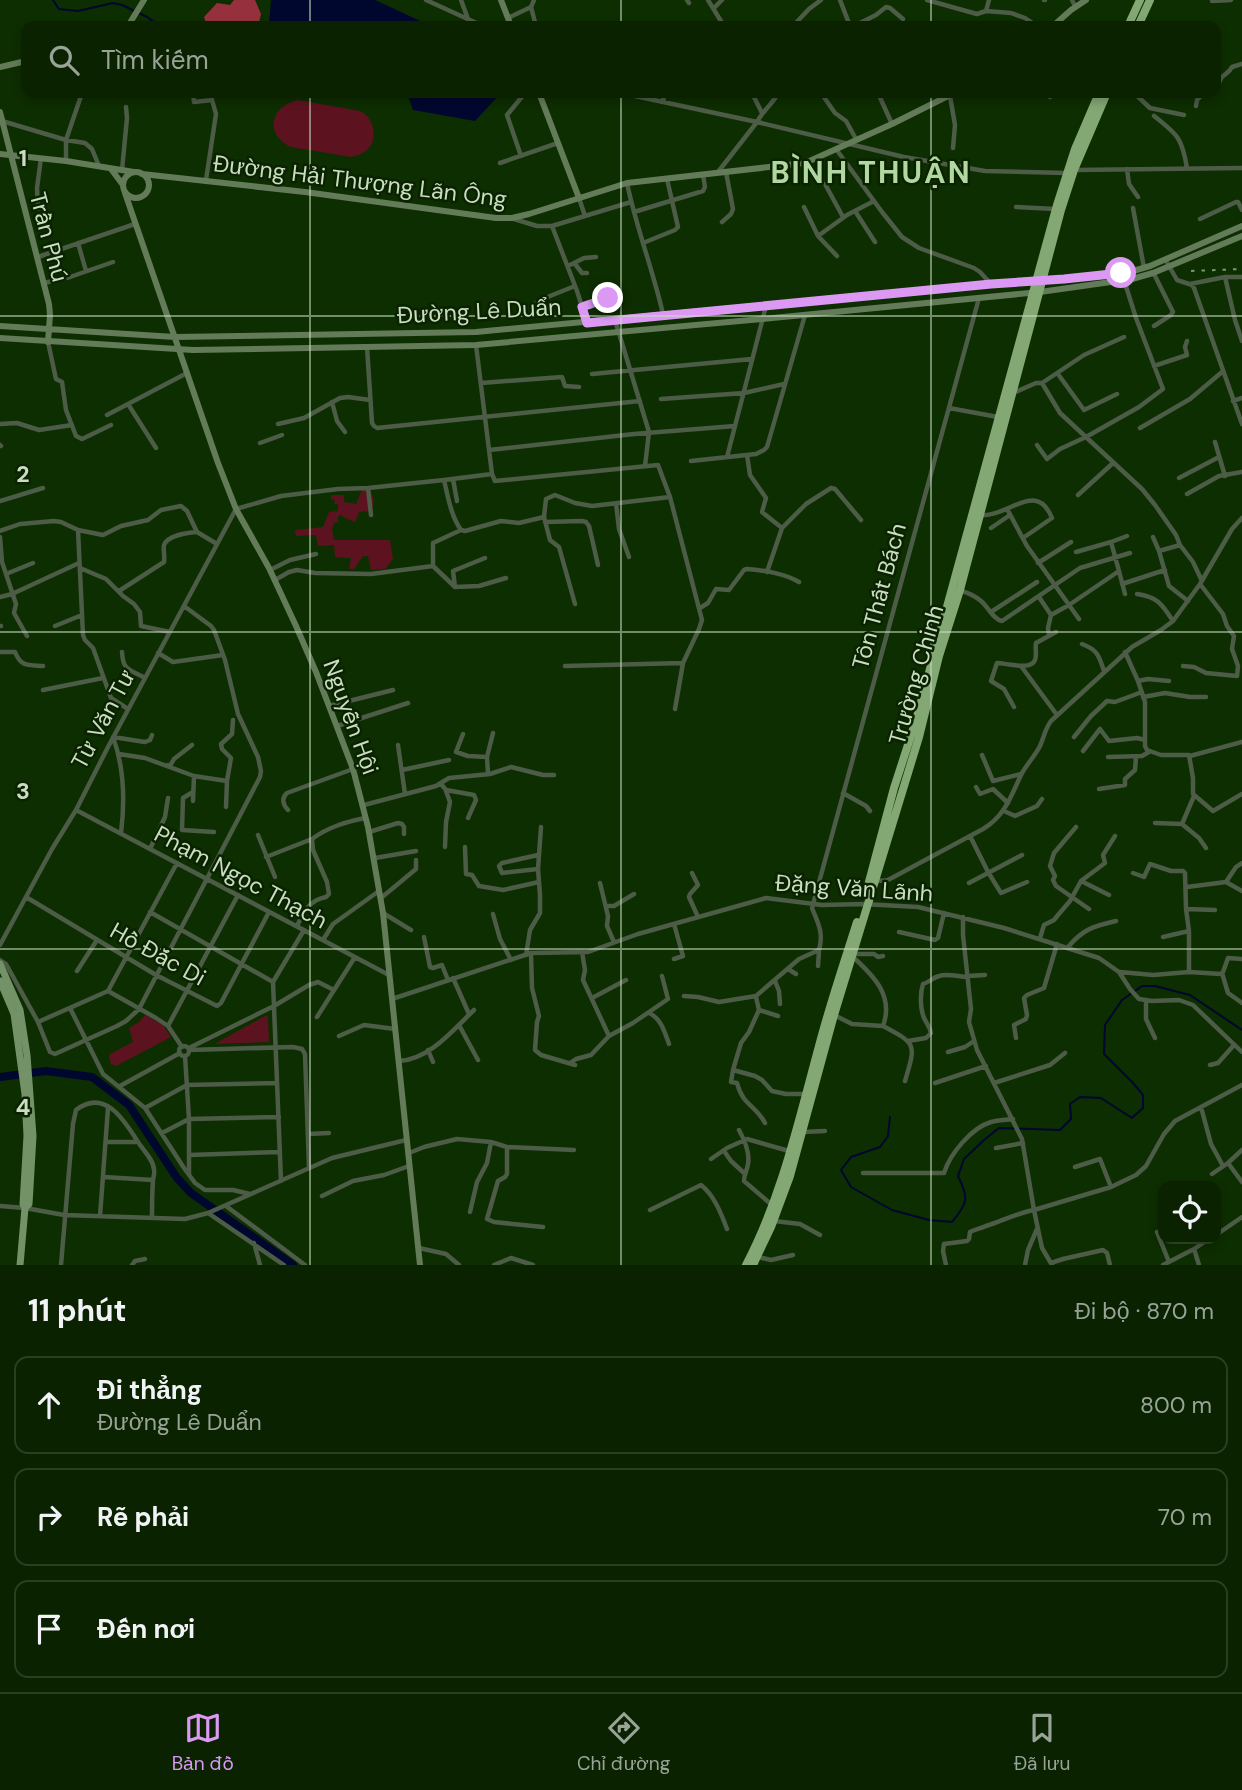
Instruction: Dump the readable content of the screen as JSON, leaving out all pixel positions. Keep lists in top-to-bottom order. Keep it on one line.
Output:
{"streets":{"highway":["Trường Chinh"],"street":["Đường Hải Thượng Lãn Ông","Trần Phú","Đường Lê Duẩn","Tôn Thất Bách","Nguyễn Hội","Từ Văn Tư","Phạm Ngọc Thạch","Đặng Văn Lãnh","Hồ Đắc Di"]},"crossings":[["Đường Hải Thượng Lãn Ông","Nguyễn Hội"],["Trần Phú","Đường Lê Duẩn"],["Đường Lê Duẩn","Tôn Thất Bách"],["Đường Lê Duẩn","Trường Chinh"],["Đường Lê Duẩn","Nguyễn Hội"],["Tôn Thất Bách","Đặng Văn Lãnh"],["Trường Chinh","Đặng Văn Lãnh"],["Nguyễn Hội","Từ Văn Tư"],["Nguyễn Hội","Phạm Ngọc Thạch"],["Nguyễn Hội","Đặng Văn Lãnh"],["Từ Văn Tư","Phạm Ngọc Thạch"],["Từ Văn Tư","Hồ Đắc Di"],["Phạm Ngọc Thạch","Hồ Đắc Di"]],"districts":["BÌNH THUẬN"],"page":{"search":"Tìm kiếm","heading":["11 phút","Đi bộ · 870 m"],"list":[["Đi thẳng","Đường Lê Duẩn","800 m"],["Rẽ phải","70 m"],"Đến nơi"],"nav":["Bản đồ","Chỉ đường","Đã lưu"]},"grid":{"rows":["1","2","3","4"]}}
